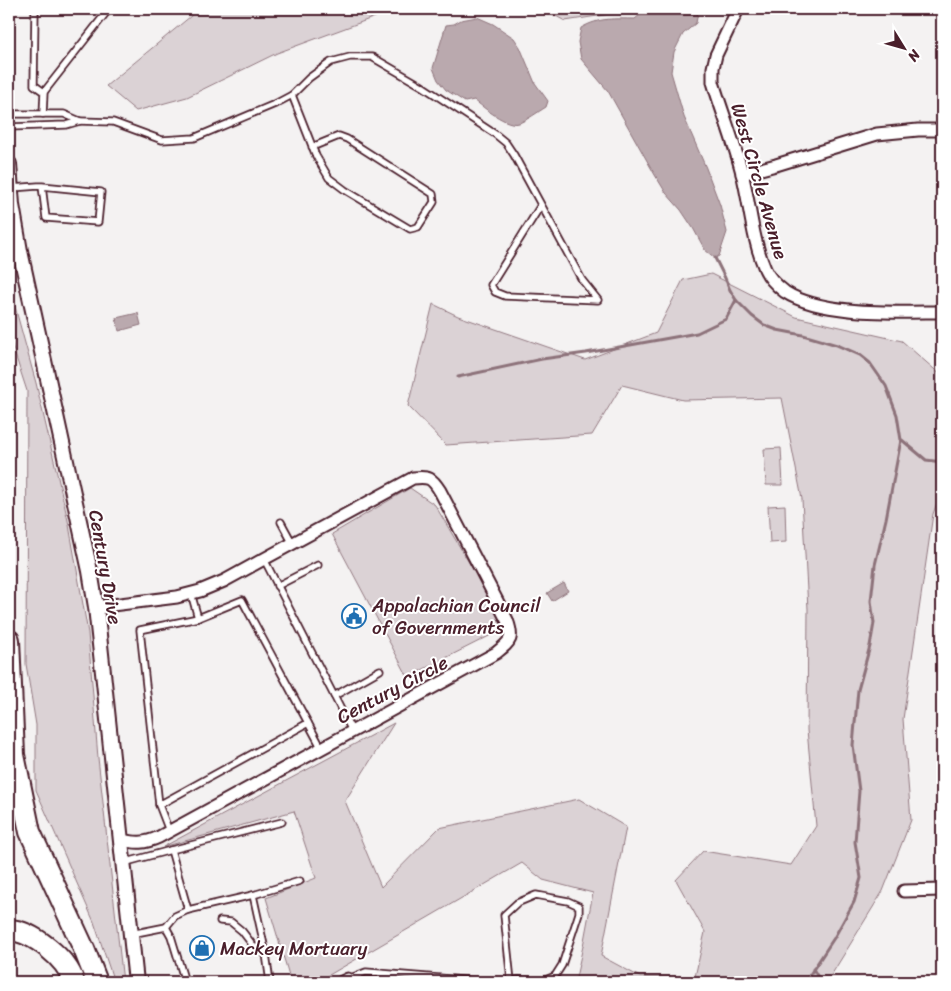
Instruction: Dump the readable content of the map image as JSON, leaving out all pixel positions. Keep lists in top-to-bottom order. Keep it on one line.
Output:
{"streets":{"street":["West Circle Avenue","Century Drive","Century Circle"]},"crossings":[["Century Drive","Century Circle"]],"places":{"public building":["Appalachian Council of Governments"],"shop":["Mackey Mortuary"]},"north":"bottom right"}
